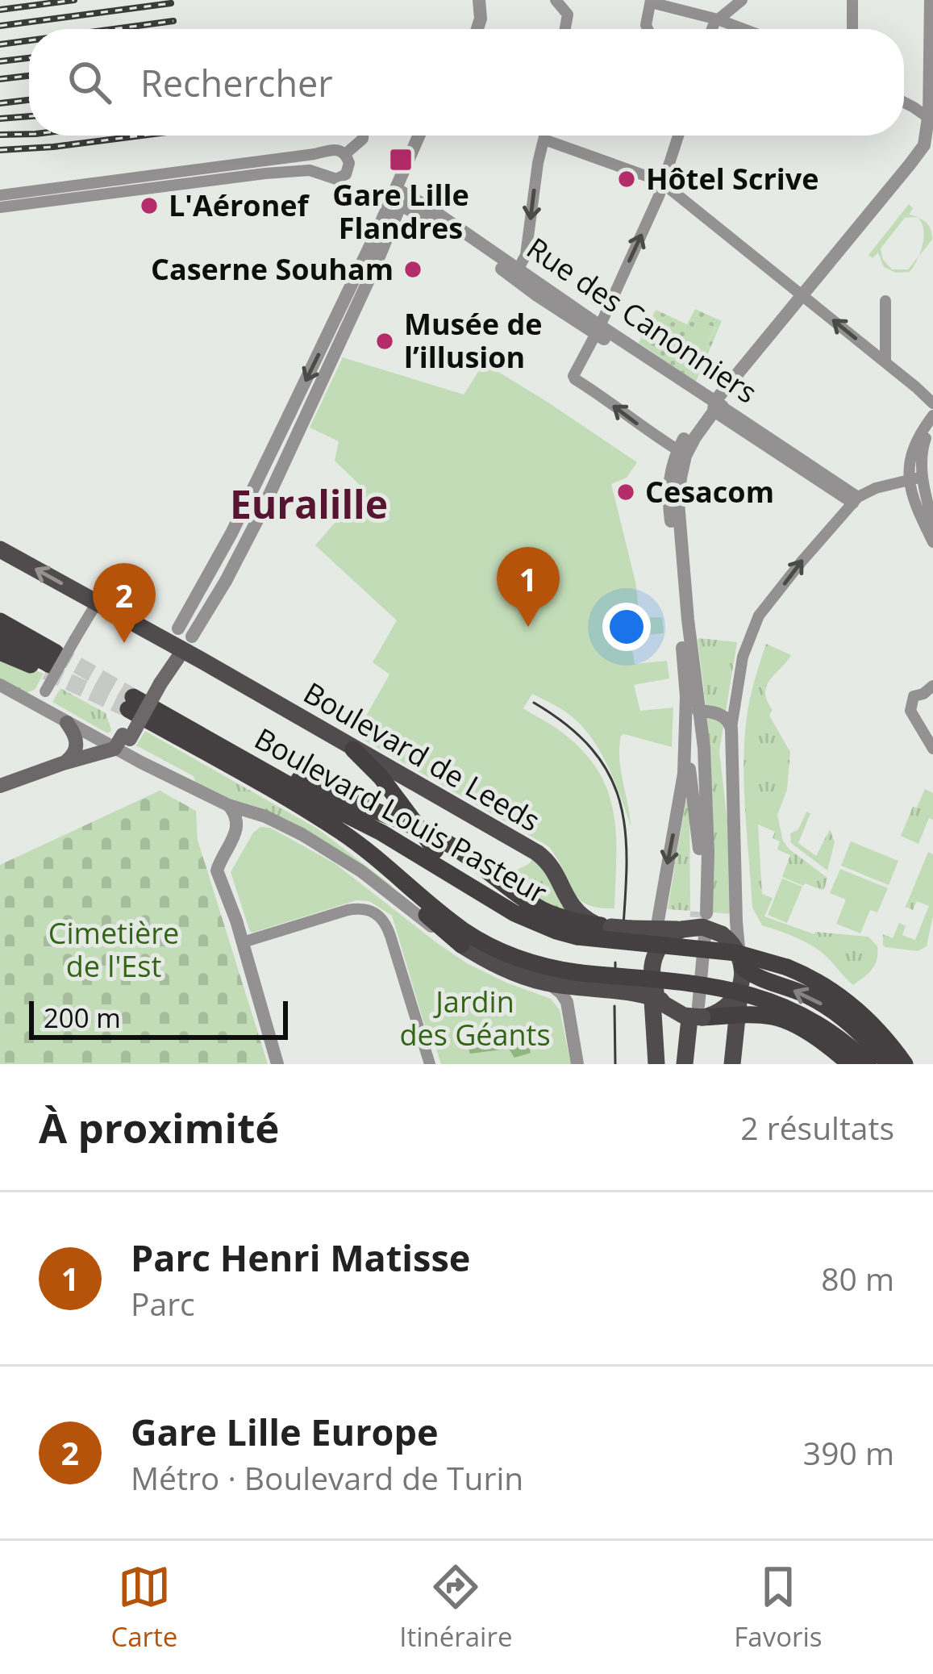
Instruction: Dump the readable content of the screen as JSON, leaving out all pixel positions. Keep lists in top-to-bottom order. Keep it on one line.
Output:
{"streets":{"highway":["Boulevard Louis Pasteur"],"main road":["Boulevard de Leeds"],"street":["Rue des Canonniers"]},"districts":["Euralille"],"parks":["Cimetière de l'Est","Jardin des Géants"],"places":{"transit":["Gare Lille Flandres"],"other":["Hôtel Scrive","L'Aéronef","Caserne Souham","Musée de l’illusion","Cesacom"]},"scale_bar":"200 m","page":{"search":"Rechercher","pins":["1","2"],"scale":"200 m","heading":["À proximité","2 résultats"],"list":[{"mark":"1","name":"Parc Henri Matisse","note":"Parc","value":"80 m"},{"mark":"2","name":"Gare Lille Europe","note":"Métro · Boulevard de Turin","value":"390 m"}],"nav":["Carte","Itinéraire","Favoris"]}}
